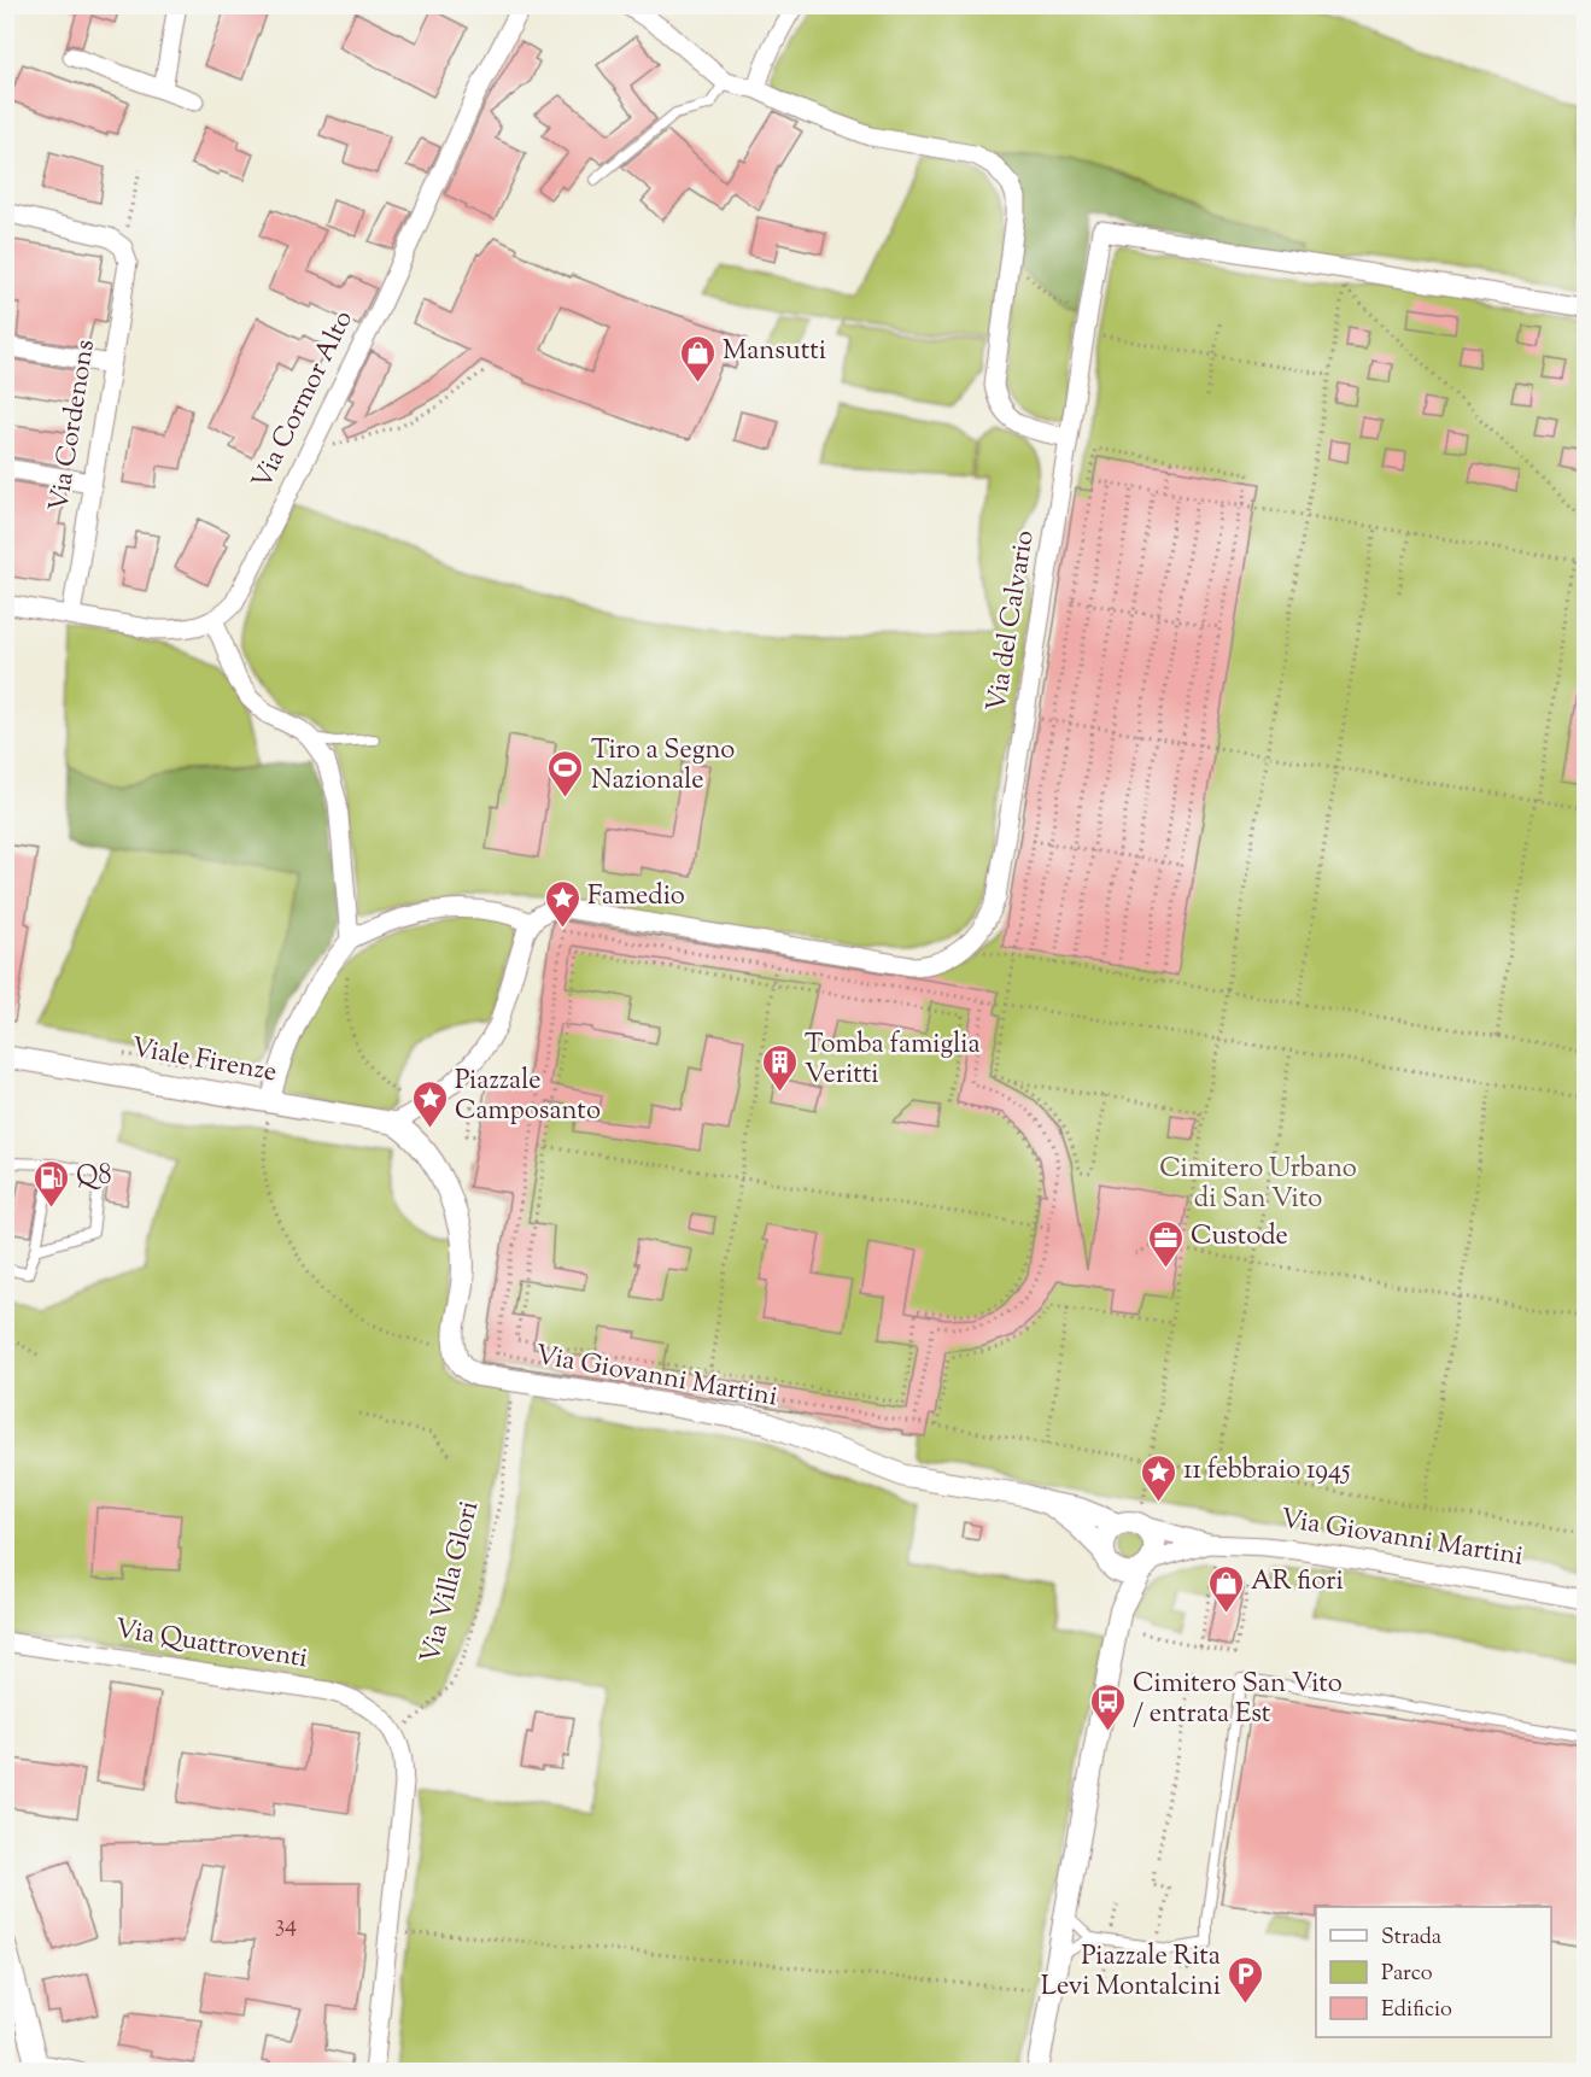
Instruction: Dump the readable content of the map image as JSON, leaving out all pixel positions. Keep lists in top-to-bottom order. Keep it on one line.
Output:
{"streets":{"street":["Via Cormor Alto","Via Cordenons","Via del Calvario","Viale Firenze","Via Giovanni Martini","Via Quattroventi"],"path":["Via Villa Glori"]},"crossings":[["Via Giovanni Martini","Via Villa Glori"],["Via Villa Glori","Via Quattroventi"]],"parks":["Cimitero Urbano di San Vito"],"places":{"shop":["Mansutti","AR fiori"],"sports":["Tiro a Segno Nazionale"],"place":["Famedio","Piazzale Camposanto","11 febbraio 1945"],"building":["Tomba famiglia Veritti"],"fuel station":["Q8"],"office":["Custode"],"bus stop":["Cimitero San Vito / entrata Est"],"parking":["Piazzale Rita Levi Montalcini"]},"house_numbers":["34"],"legend":["Strada","Parco","Edificio"]}
